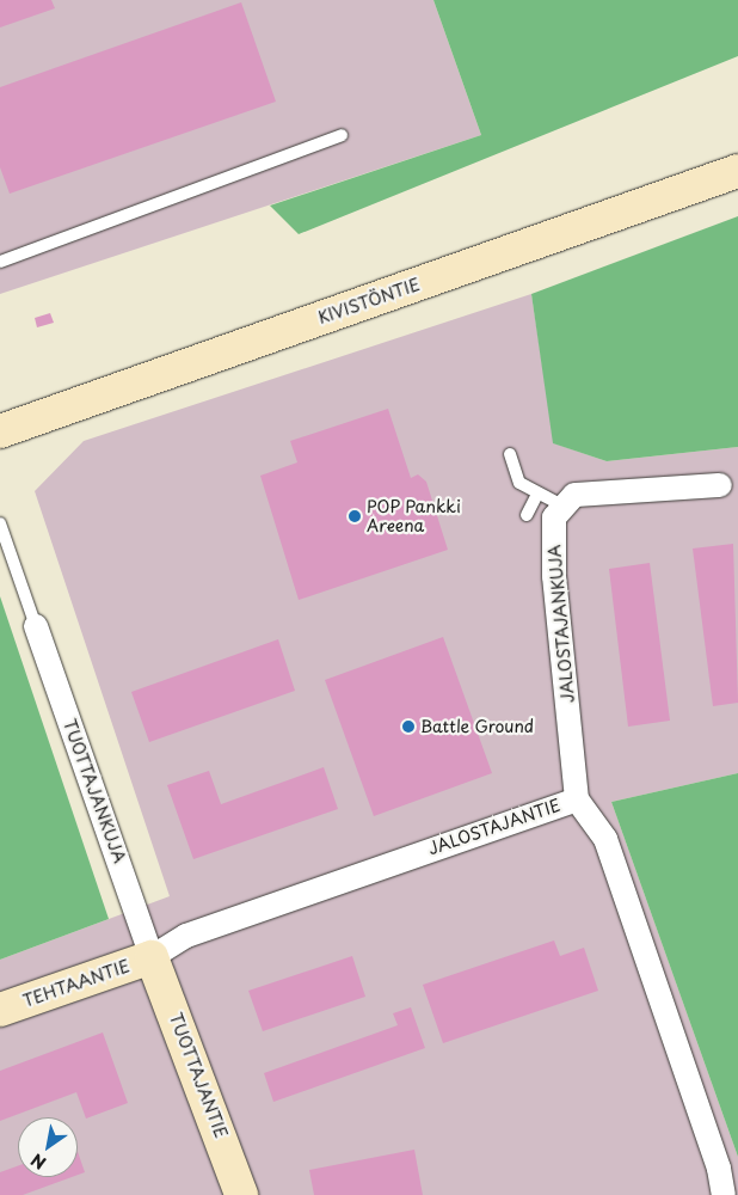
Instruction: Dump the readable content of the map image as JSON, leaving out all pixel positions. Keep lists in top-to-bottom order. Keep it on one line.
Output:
{"streets":{"main road":["KIVISTÖNTIE","TEHTAANTIE","TUOTTAJANTIE"],"street":["JALOSTAJANKUJA","TUOTTAJANKUJA","JALOSTAJANTIE"]},"crossings":[["JALOSTAJANKUJA","JALOSTAJANTIE"],["TUOTTAJANKUJA","JALOSTAJANTIE"],["TUOTTAJANKUJA","TEHTAANTIE"],["TUOTTAJANKUJA","TUOTTAJANTIE"],["JALOSTAJANTIE","TEHTAANTIE"],["JALOSTAJANTIE","TUOTTAJANTIE"],["TEHTAANTIE","TUOTTAJANTIE"]],"places":["POP Pankki Areena","Battle Ground"],"north":"bottom left"}
